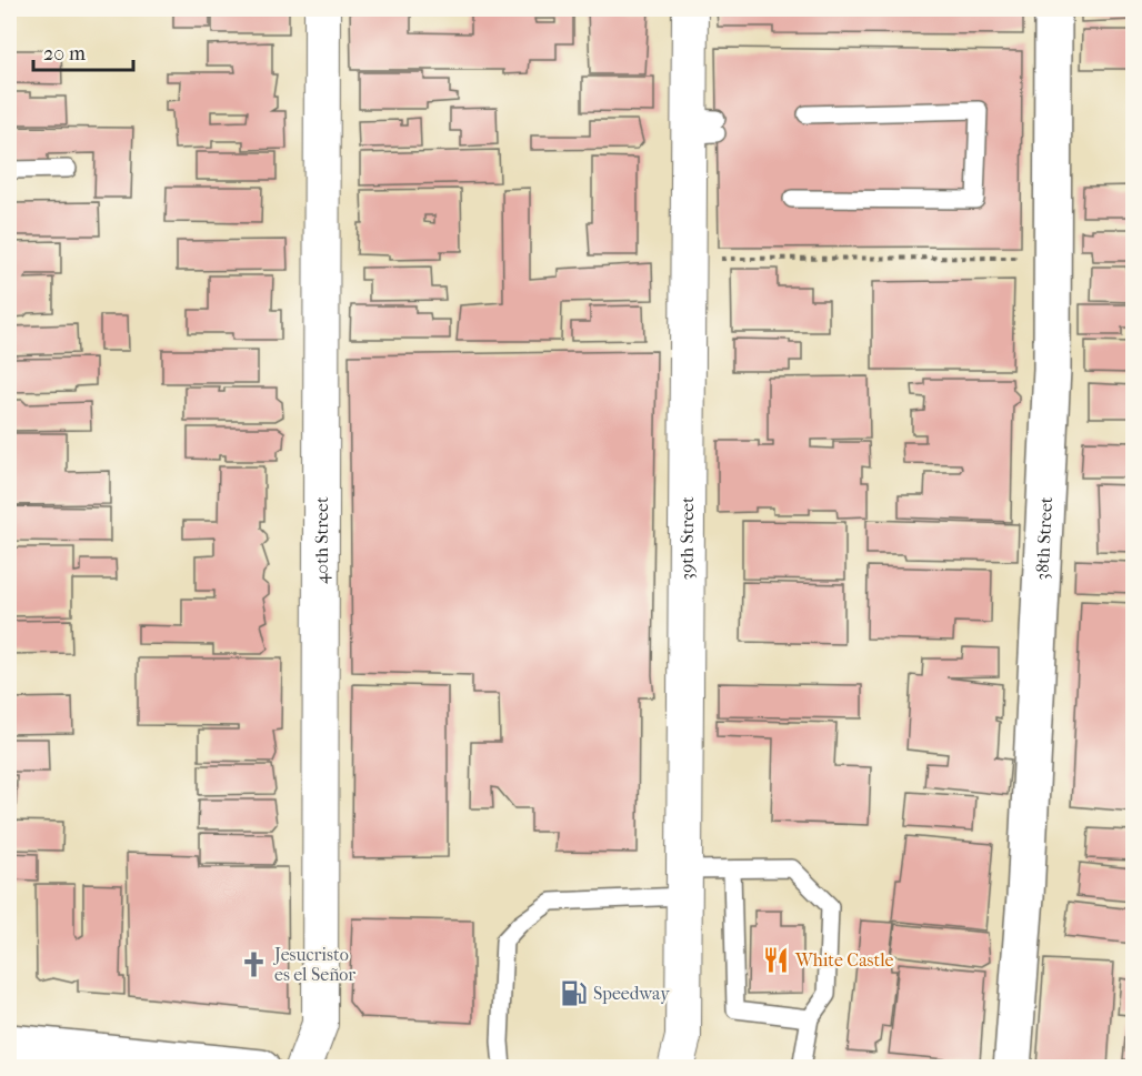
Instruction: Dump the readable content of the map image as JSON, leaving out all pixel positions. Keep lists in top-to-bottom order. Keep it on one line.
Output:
{"streets":{"street":["39th Street","38th Street","40th Street"]},"places":{"restaurant":["White Castle"],"church":["Jesucristo es el Señor"],"fuel station":["Speedway"]},"scale_bar":"20 m"}
